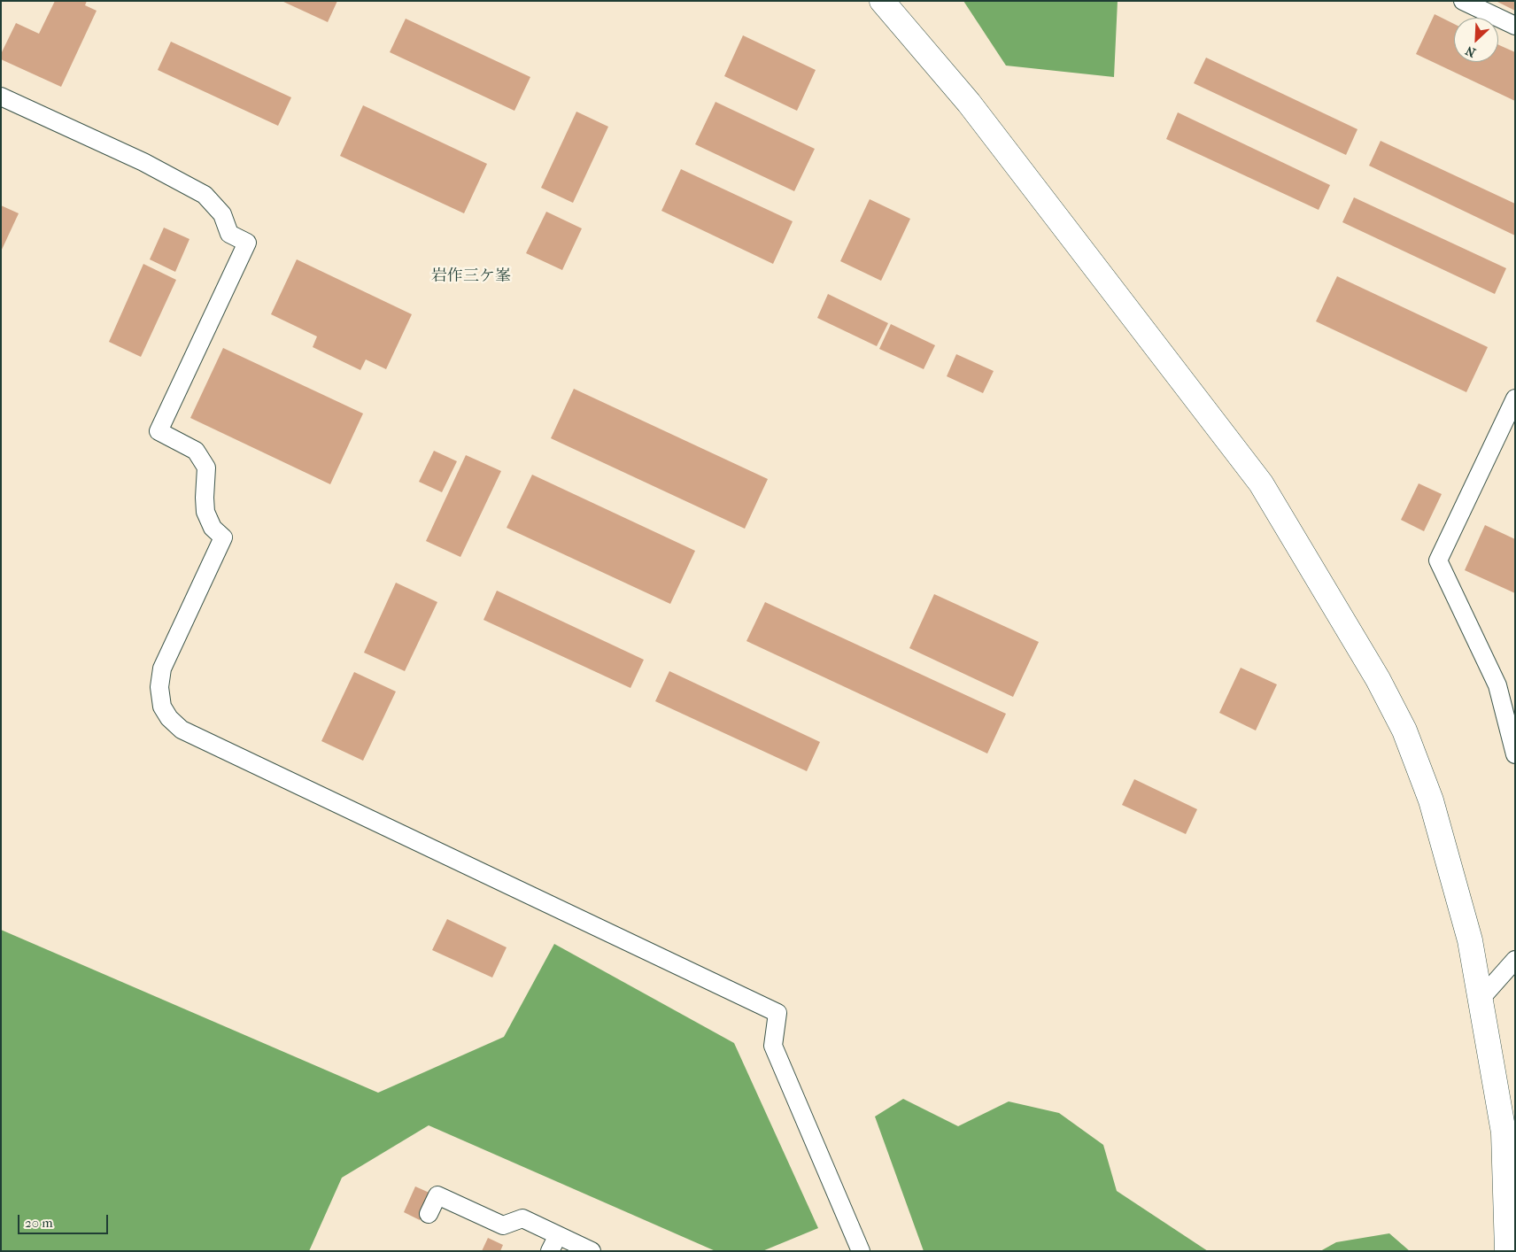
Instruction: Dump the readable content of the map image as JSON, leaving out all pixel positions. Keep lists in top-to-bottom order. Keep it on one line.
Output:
{"districts":["岩作三ケ峯"],"scale_bar":"20 m","north":"bottom left"}
